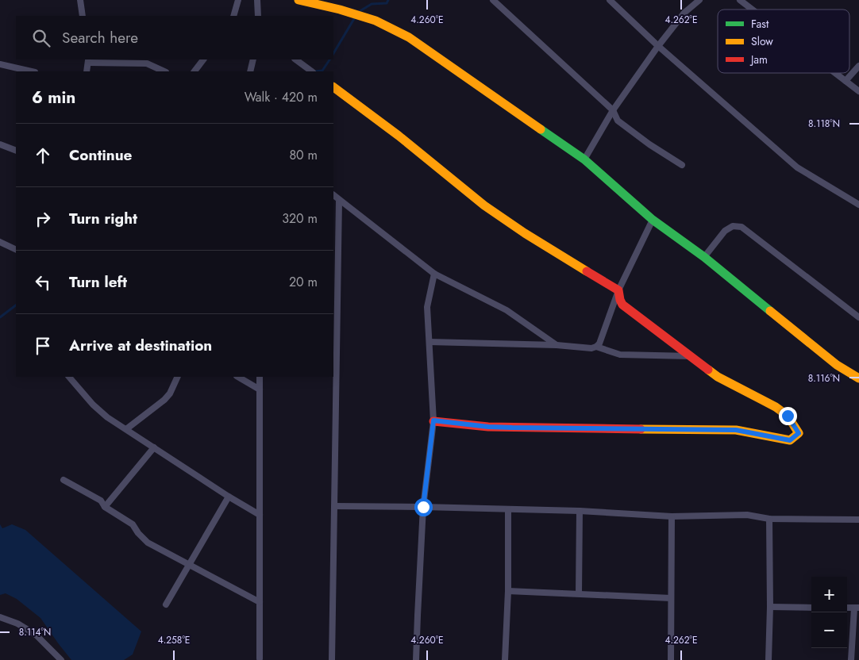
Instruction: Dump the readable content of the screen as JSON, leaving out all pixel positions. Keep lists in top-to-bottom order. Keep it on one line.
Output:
{"legend":["Fast","Slow","Jam"],"page":{"search":"Search here","heading":["6 min","Walk · 420 m"],"list":[["Continue","80 m"],["Turn right","320 m"],["Turn left","20 m"],"Arrive at destination"],"map_buttons":["+","−"]},"coordinates":["4.260°E","4.262°E","8.118°N","8.116°N","8.114°N","4.258°E"]}
